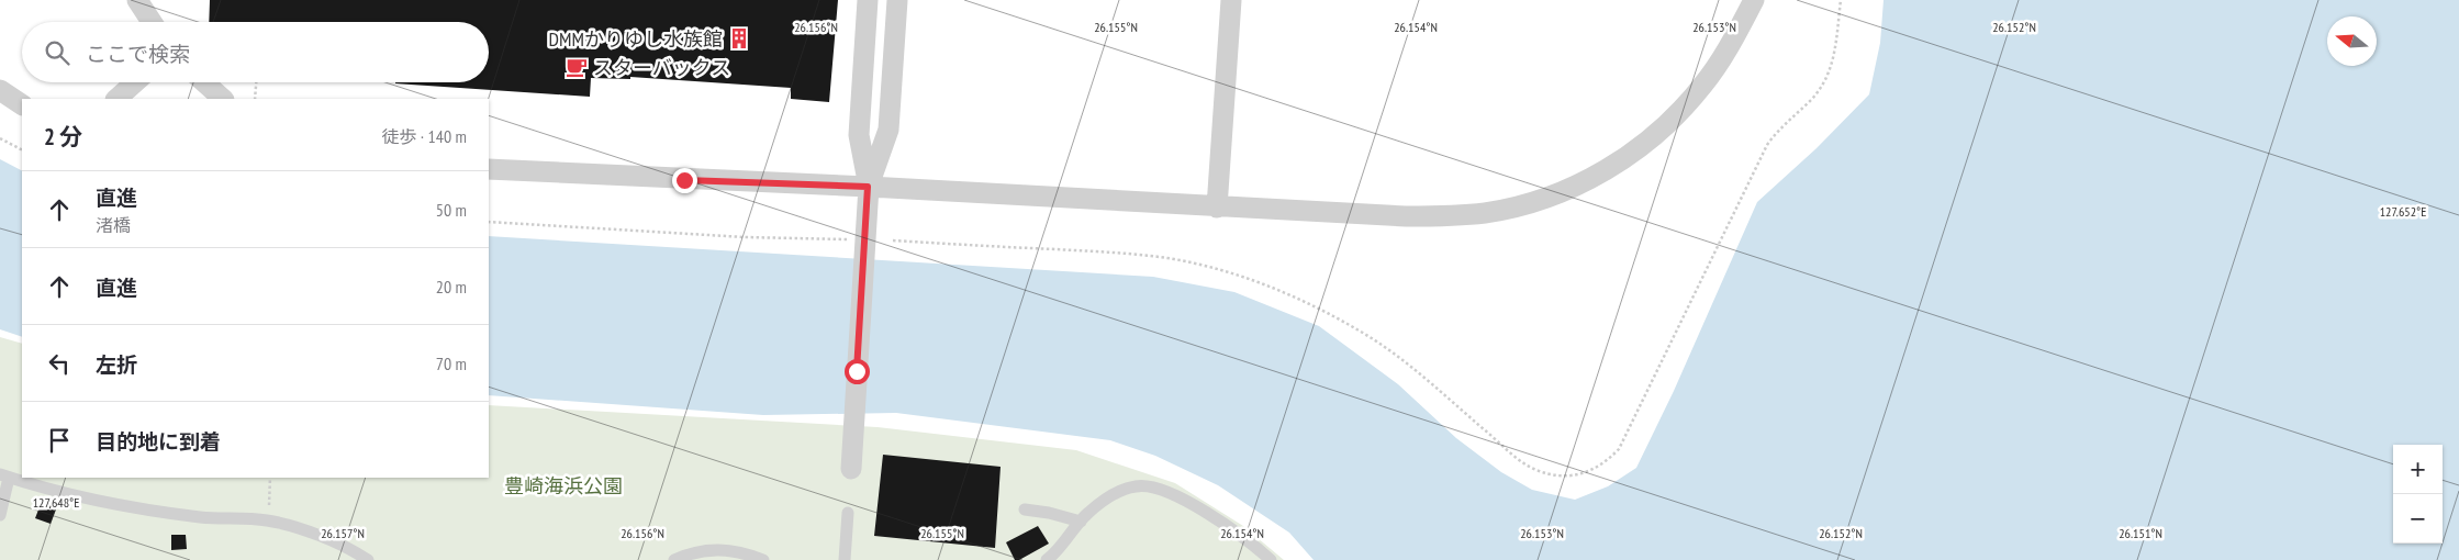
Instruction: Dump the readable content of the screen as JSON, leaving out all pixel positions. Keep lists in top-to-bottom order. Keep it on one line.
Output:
{"parks":["豊崎海浜公園"],"places":{"building":["DMMかりゆし水族館"],"cafe":["スターバックス"]},"north":"left","page":{"search":"ここで検索","heading":["2 分","徒歩 · 140 m"],"list":[["直進","渚橋","50 m"],["直進","20 m"],["左折","70 m"],"目的地に到着"],"map_buttons":["+","−"]},"coordinates":["26.156°N","26.155°N","26.154°N","26.153°N","26.152°N","127.652°E","127.648°E","26.157°N","26.151°N"]}
